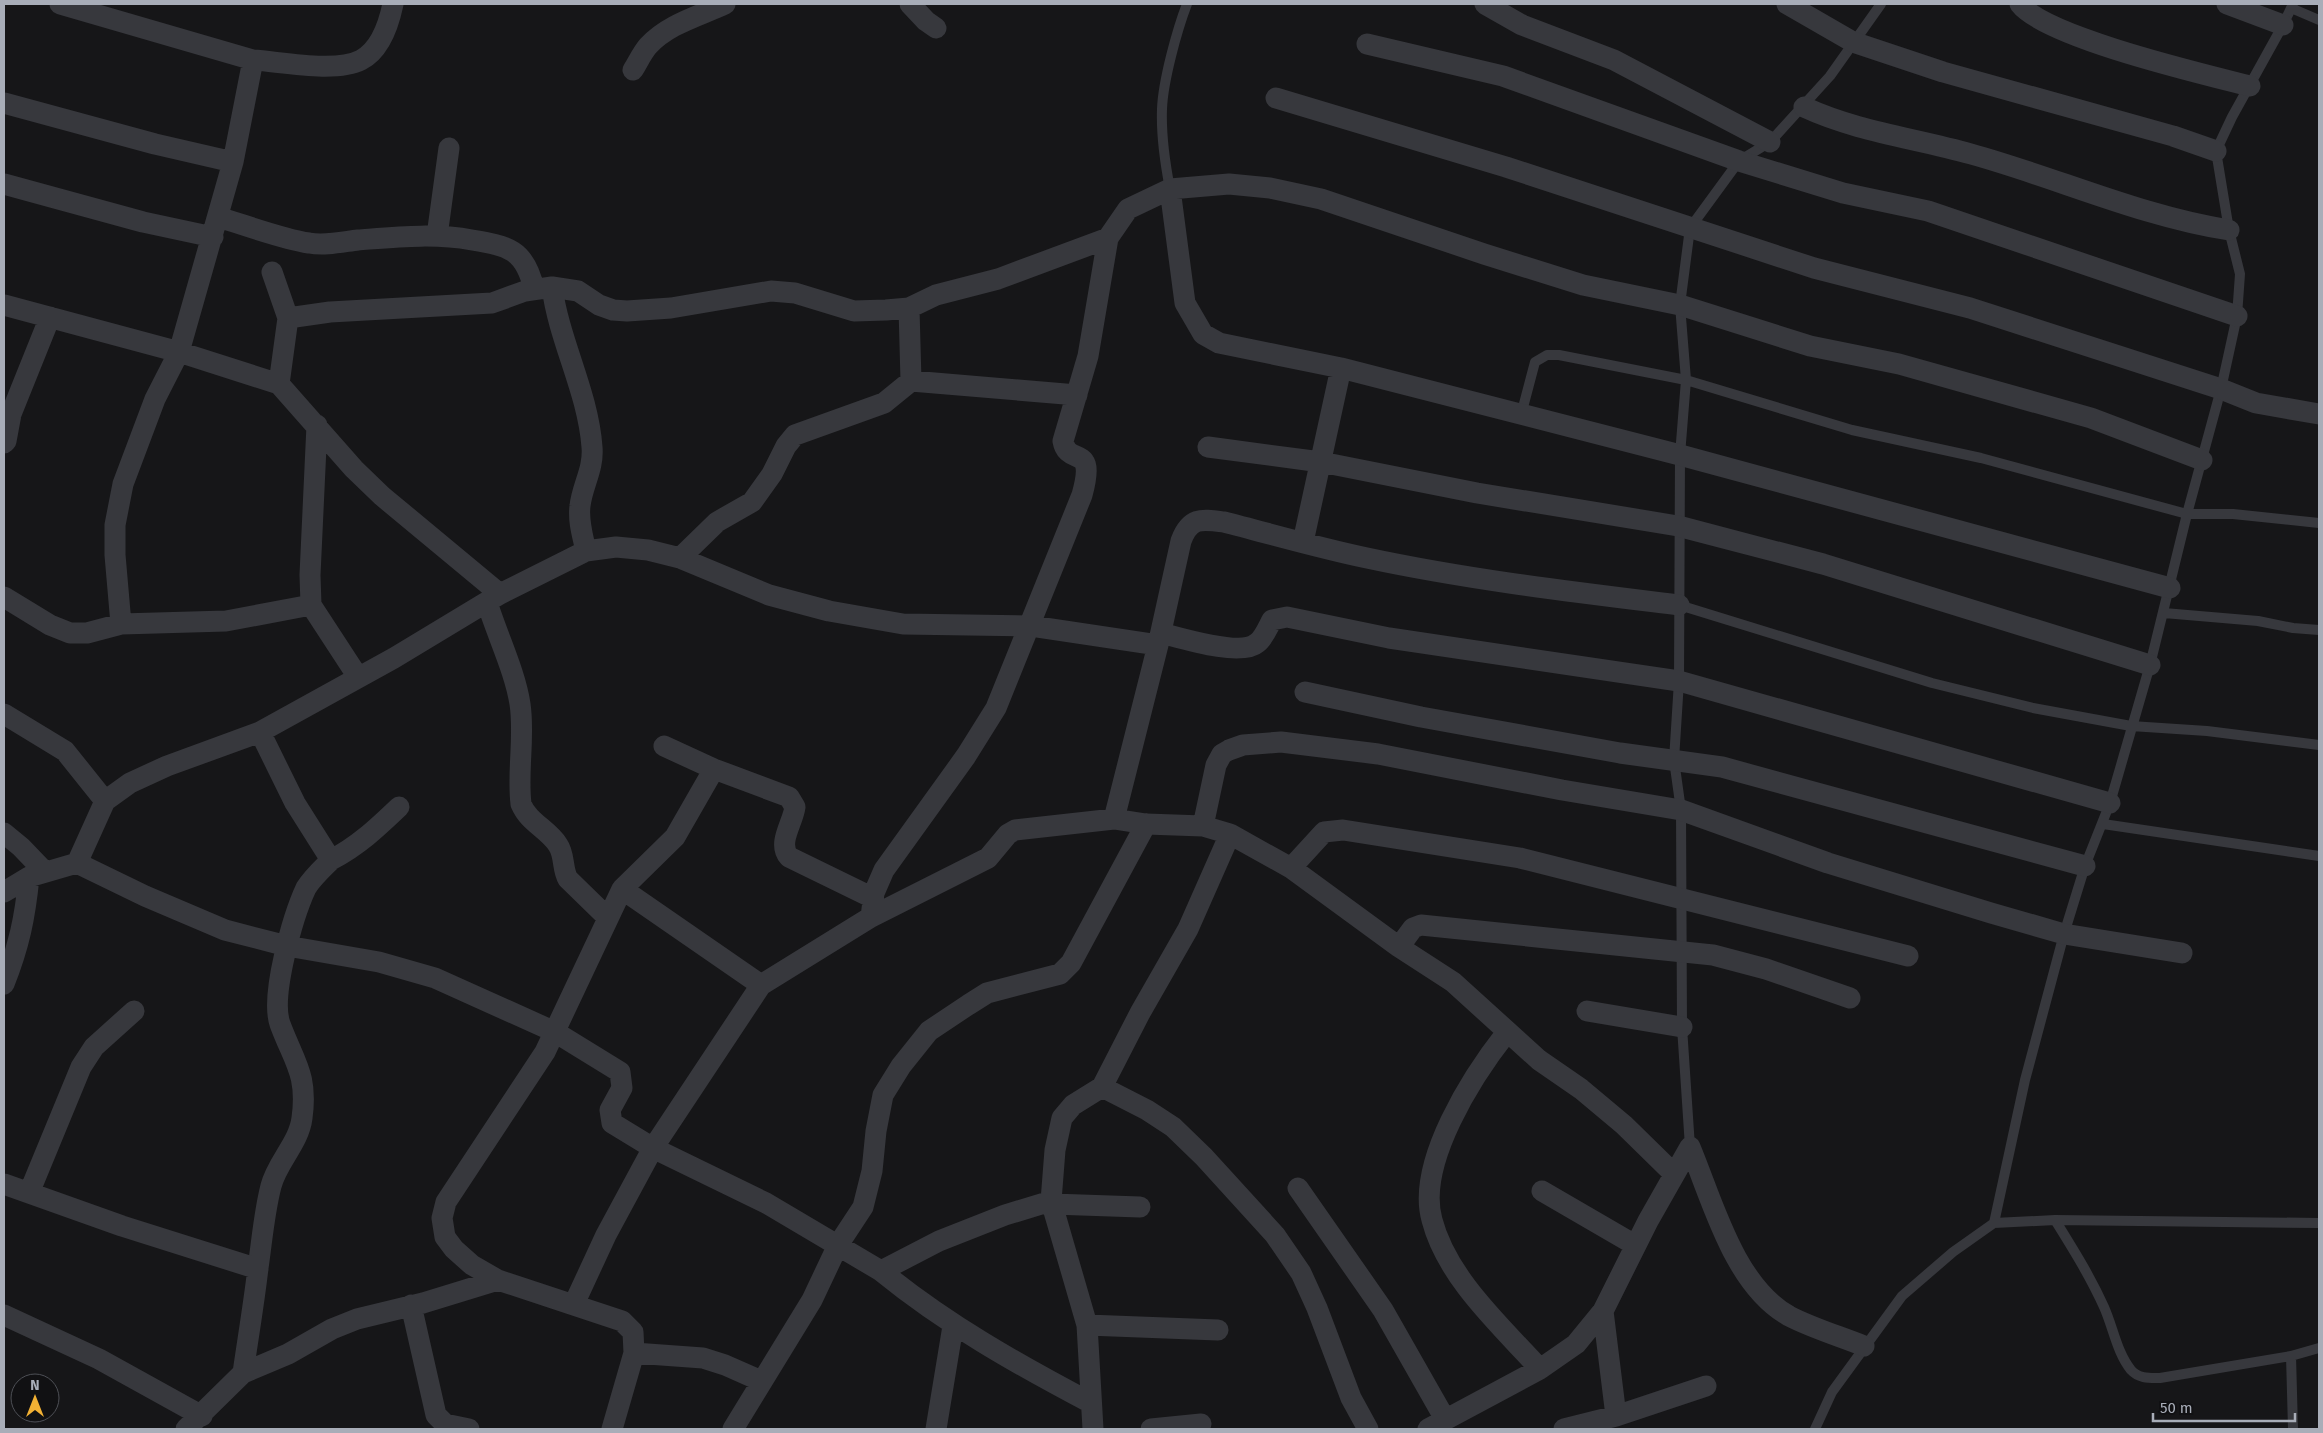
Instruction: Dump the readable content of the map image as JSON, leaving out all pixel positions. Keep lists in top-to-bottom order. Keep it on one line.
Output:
{"scale_bar":"50 m","north":"top"}
